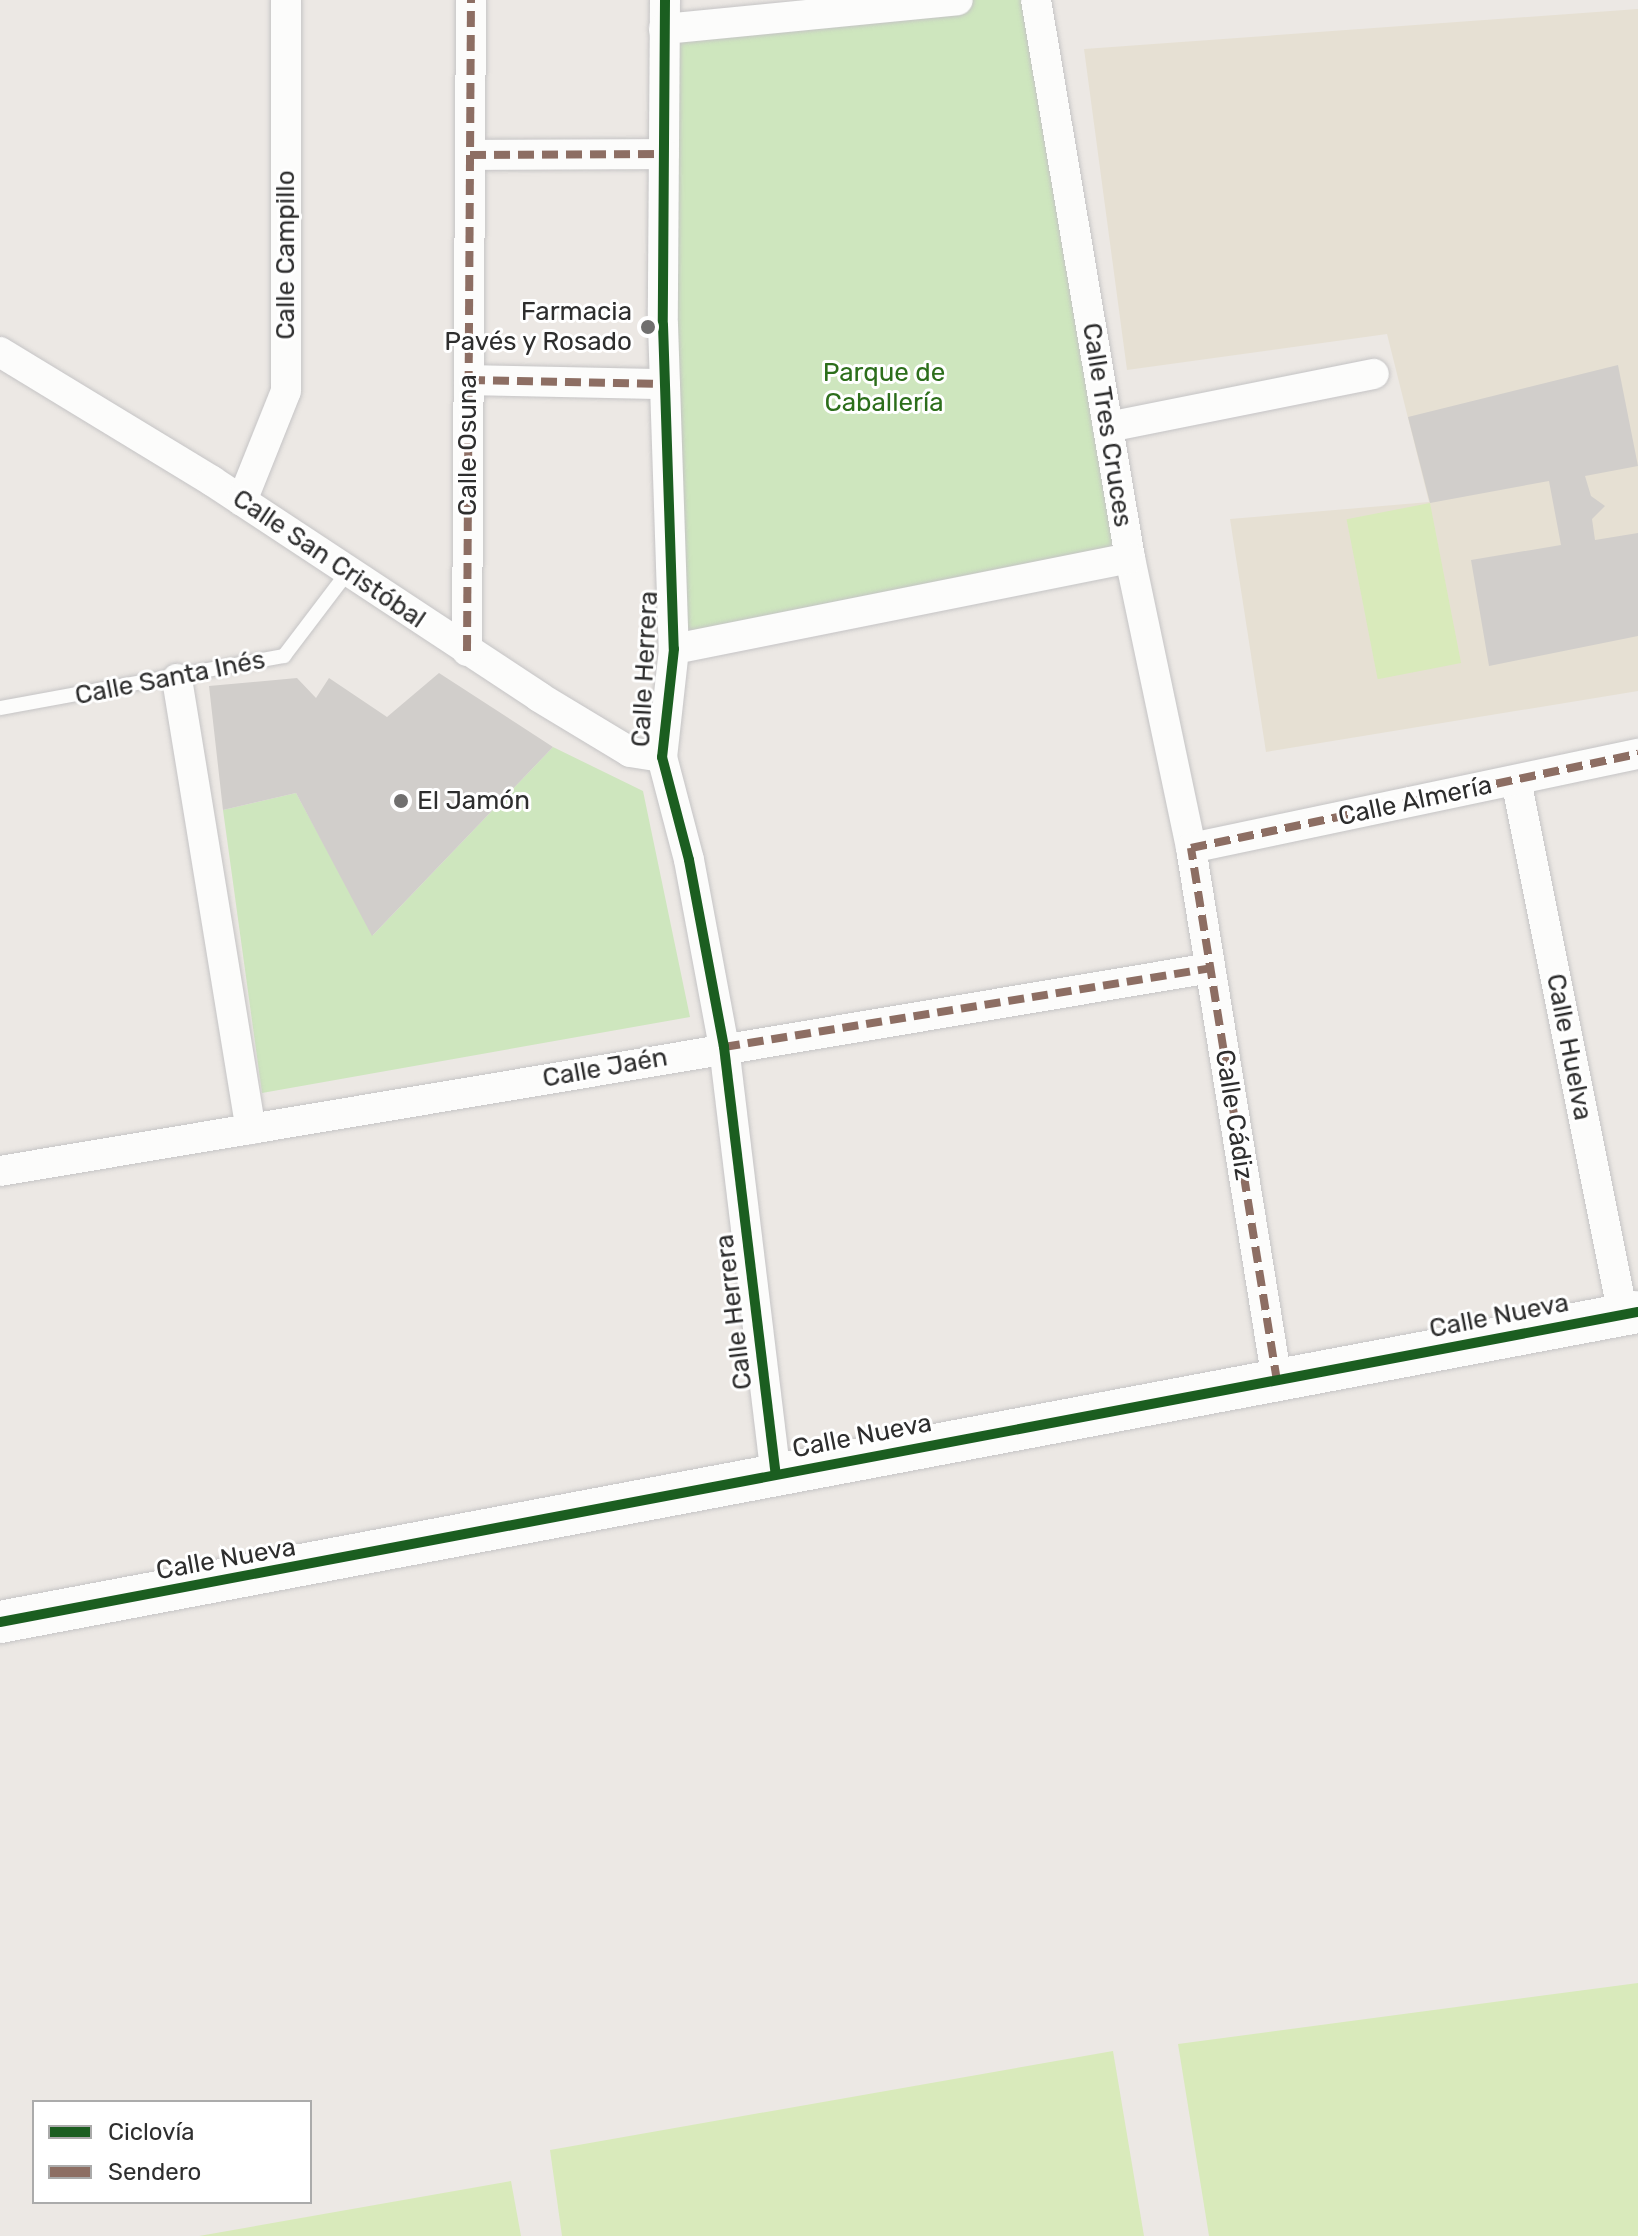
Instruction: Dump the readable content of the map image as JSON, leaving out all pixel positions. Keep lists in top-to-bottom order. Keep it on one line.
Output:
{"streets":{"street":["Calle Campillo","Calle Tres Cruces","Calle Osuna","Calle San Cristóbal","Calle Herrera","Calle Almería","Calle Huelva","Calle Jaén","Calle Cádiz","Calle Nueva"],"lane":["Calle Santa Inés"]},"crossings":[["Calle Campillo","Calle San Cristóbal"],["Calle Tres Cruces","Calle Almería"],["Calle Tres Cruces","Calle Cádiz"],["Calle Osuna","Calle San Cristóbal"],["Calle San Cristóbal","Calle Herrera"],["Calle San Cristóbal","Calle Santa Inés"],["Calle Herrera","Calle Jaén"],["Calle Herrera","Calle Nueva"],["Calle Almería","Calle Huelva"],["Calle Almería","Calle Cádiz"],["Calle Huelva","Calle Nueva"],["Calle Jaén","Calle Cádiz"],["Calle Cádiz","Calle Nueva"]],"parks":["Parque de Caballería"],"places":["Farmacia Pavés y Rosado","El Jamón"],"legend":["Ciclovía","Sendero"]}
